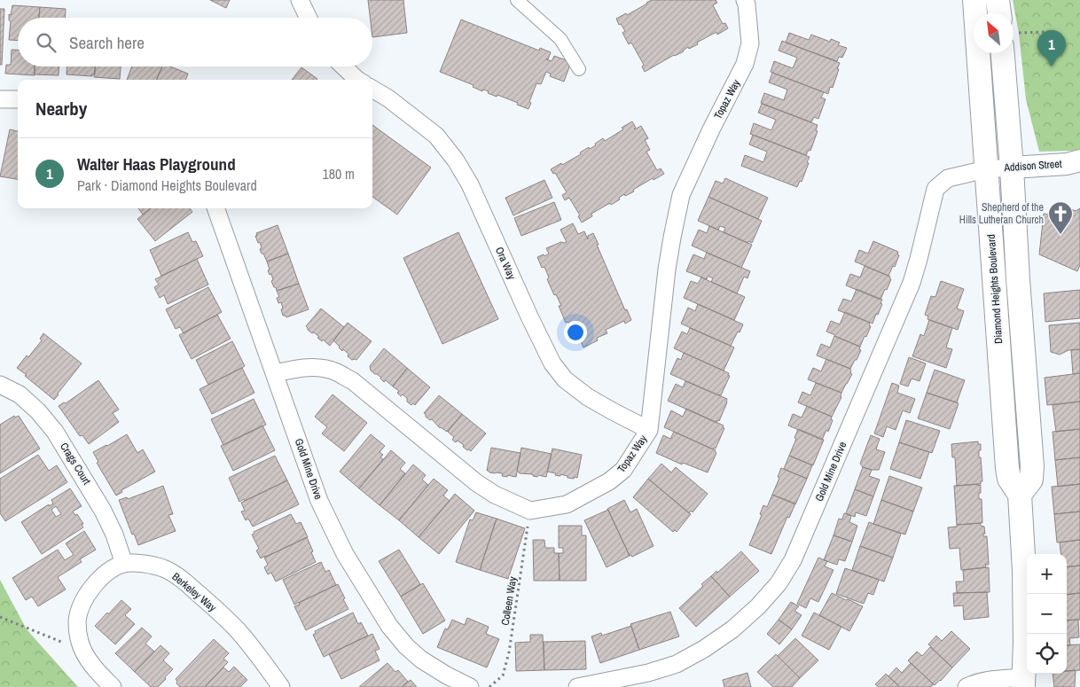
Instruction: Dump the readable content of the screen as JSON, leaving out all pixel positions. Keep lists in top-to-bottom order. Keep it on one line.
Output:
{"streets":{"main road":["Diamond Heights Boulevard"],"street":["Topaz Way","Addison Street","Ora Way","Crags Court","Gold Mine Drive","Berkeley Way"],"path":["Colleen Way"]},"crossings":[["Topaz Way","Ora Way"],["Topaz Way","Colleen Way"],["Addison Street","Diamond Heights Boulevard"],["Addison Street","Gold Mine Drive"],["Diamond Heights Boulevard","Gold Mine Drive"],["Crags Court","Berkeley Way"]],"places":{"church":["Shepherd of the Hills Lutheran Church"]},"north":"top left","page":{"search":"Search here","pins":"1","heading":"Nearby","list":[{"mark":"1","name":"Walter Haas Playground","note":"Park · Diamond Heights Boulevard","value":"180 m"}],"map_buttons":["+","−"]}}
